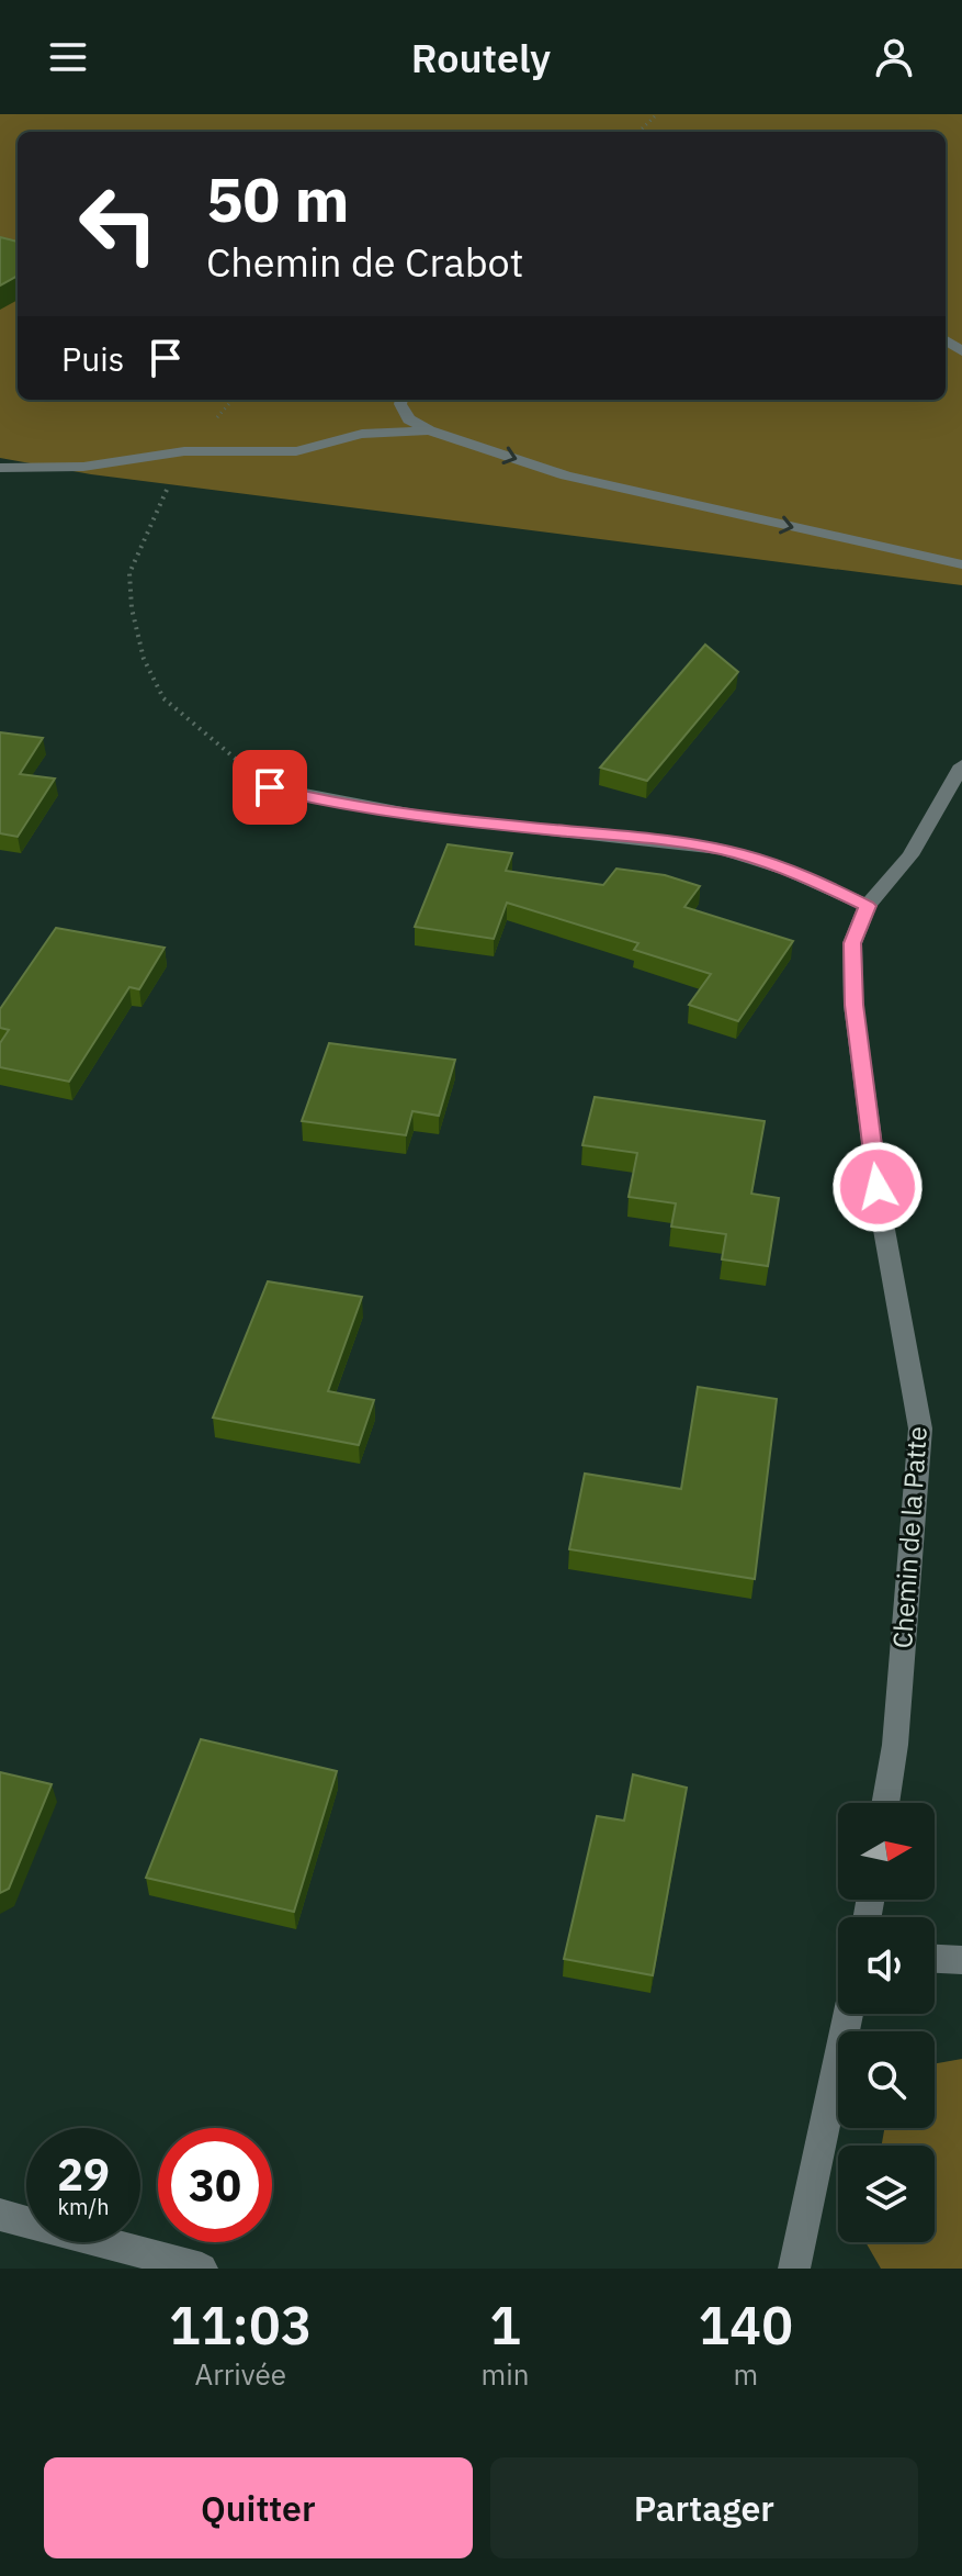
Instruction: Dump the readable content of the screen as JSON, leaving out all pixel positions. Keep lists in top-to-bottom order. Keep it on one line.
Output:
{"streets":{"street":["Chemin de la Patte"]},"north":"right","page":{"header":"Routely","turn":["50 m","Chemin de Crabot"],"then":"Puis","speed":"29 km/h","limit":"30","eta":["11:03","Arrivée","1","min","140","m"],"buttons":["Quitter","Partager"]}}
